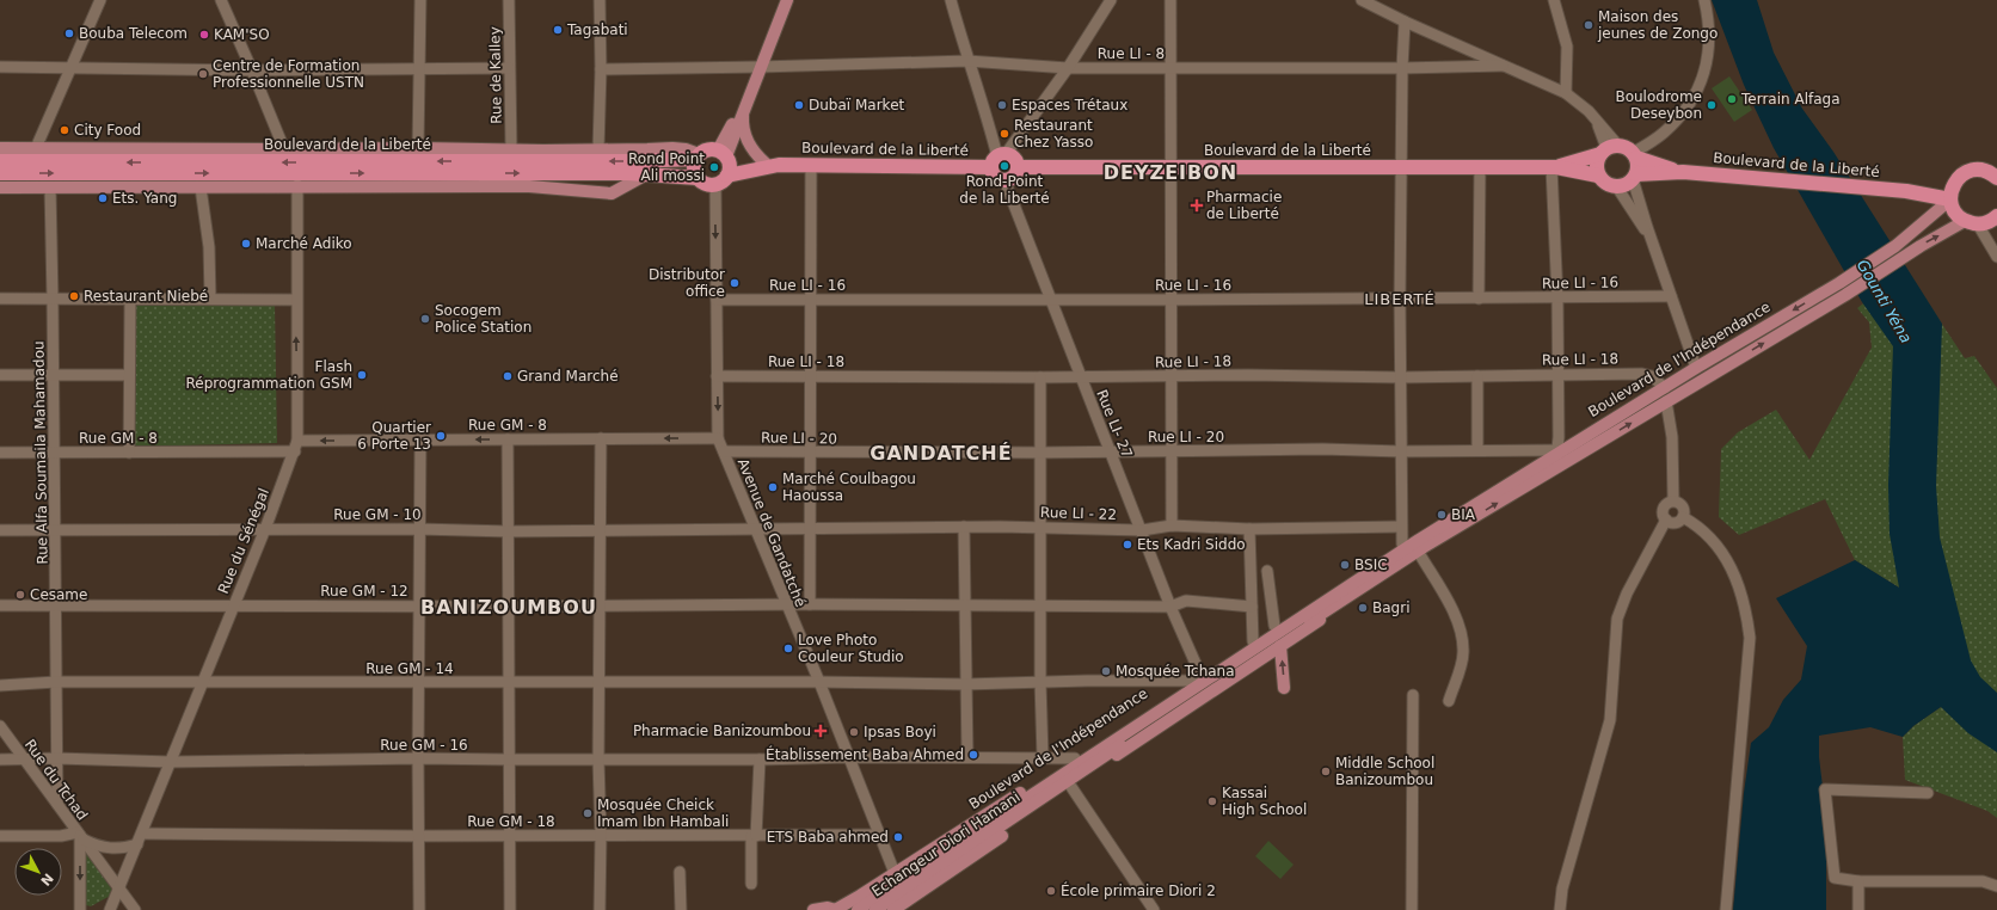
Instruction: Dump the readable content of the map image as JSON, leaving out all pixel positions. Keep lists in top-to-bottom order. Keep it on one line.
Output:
{"streets":{"highway":["Boulevard de la Liberté"],"main road":["Boulevard de l'Indépendance","Echangeur Diori Hamani"],"street":["Rue LI - 8","Rue de Kalley","Rue LI - 16","Rue LI - 18","Rue LI- 27","Rue GM - 8","Rue LI - 20","Rue Alfa Soumaila Mahamadou","Rue LI - 22","Rue GM - 10","Avenue de Gandatché","Rue du Sénégal","Rue GM - 12","Rue GM - 14","Rue GM - 16","Rue du Tchad","Rue GM - 18"]},"crossings":[["Rue de Kalley","Boulevard de la Liberté"],["Boulevard de la Liberté","Boulevard de l'Indépendance"],["Boulevard de la Liberté","Rue LI- 27"],["Boulevard de la Liberté","Avenue de Gandatché"],["Rue LI - 16","Rue LI- 27"],["Rue LI - 16","Avenue de Gandatché"],["Rue LI - 18","Boulevard de l'Indépendance"],["Rue LI - 18","Rue LI- 27"],["Rue LI - 18","Avenue de Gandatché"],["Boulevard de l'Indépendance","Rue LI- 27"],["Boulevard de l'Indépendance","Rue LI - 20"],["Boulevard de l'Indépendance","Avenue de Gandatché"],["Boulevard de l'Indépendance","Rue GM - 14"],["Boulevard de l'Indépendance","Rue GM - 16"],["Boulevard de l'Indépendance","Echangeur Diori Hamani"],["Rue LI- 27","Rue LI - 20"],["Rue LI- 27","Rue LI - 22"],["Rue LI- 27","Rue GM - 12"],["Rue LI- 27","Rue GM - 14"],["Rue GM - 8","Rue Alfa Soumaila Mahamadou"],["Rue GM - 8","Avenue de Gandatché"],["Rue GM - 8","Rue du Sénégal"],["Rue LI - 20","Avenue de Gandatché"],["Rue Alfa Soumaila Mahamadou","Rue GM - 10"],["Rue Alfa Soumaila Mahamadou","Rue GM - 12"],["Rue Alfa Soumaila Mahamadou","Rue GM - 14"],["Rue Alfa Soumaila Mahamadou","Rue GM - 16"],["Rue Alfa Soumaila Mahamadou","Rue du Tchad"],["Rue LI - 22","Rue GM - 10"],["Rue LI - 22","Avenue de Gandatché"],["Rue GM - 10","Avenue de Gandatché"],["Rue GM - 10","Rue du Sénégal"],["Avenue de Gandatché","Rue GM - 12"],["Avenue de Gandatché","Rue GM - 14"],["Avenue de Gandatché","Rue GM - 16"],["Avenue de Gandatché","Rue GM - 18"],["Rue du Sénégal","Rue GM - 12"],["Rue du Sénégal","Rue GM - 14"],["Rue du Sénégal","Rue GM - 16"],["Rue du Sénégal","Rue GM - 18"],["Rue GM - 16","Rue du Tchad"],["Rue du Tchad","Rue GM - 18"]],"one_way":["Rue GM - 8","Rue du Tchad"],"districts":["DEYZEIBON","LIBERTÉ","GANDATCHÉ","BANIZOUMBOU"],"water":["Gounti Yéna"],"places":{"other":["Maison des jeunes de Zongo","Tagabati","Bouba Telecom","KAM'SO","Centre de Formation Professionnelle USTN","Terrain Alfaga","Dubaï Market","Espaces Trétaux","Boulodrome Deseybon","City Food","Restaurant Chez Yasso","Rond-Point de la Liberté","Rond Point Ali mossi","Ets. Yang","Marché Adiko","Distributor office","Restaurant Niebé","Socogem Police Station","Flash Réprogrammation GSM","Grand Marché","Quartier 6 Porte 13","Marché Coulbagou Haoussa","BIA","Ets Kadri Siddo","BSIC","Cesame","Bagri","Love Photo Couleur Studio","Mosquée Tchana","Ipsas Boyi","Établissement Baba Ahmed","Middle School Banizoumbou","Kassai High School","Mosquée Cheick Imam Ibn Hambali","ETS Baba ahmed","École primaire Diori 2"],"health":["Pharmacie de Liberté","Pharmacie Banizoumbou"]},"north":"bottom right"}
